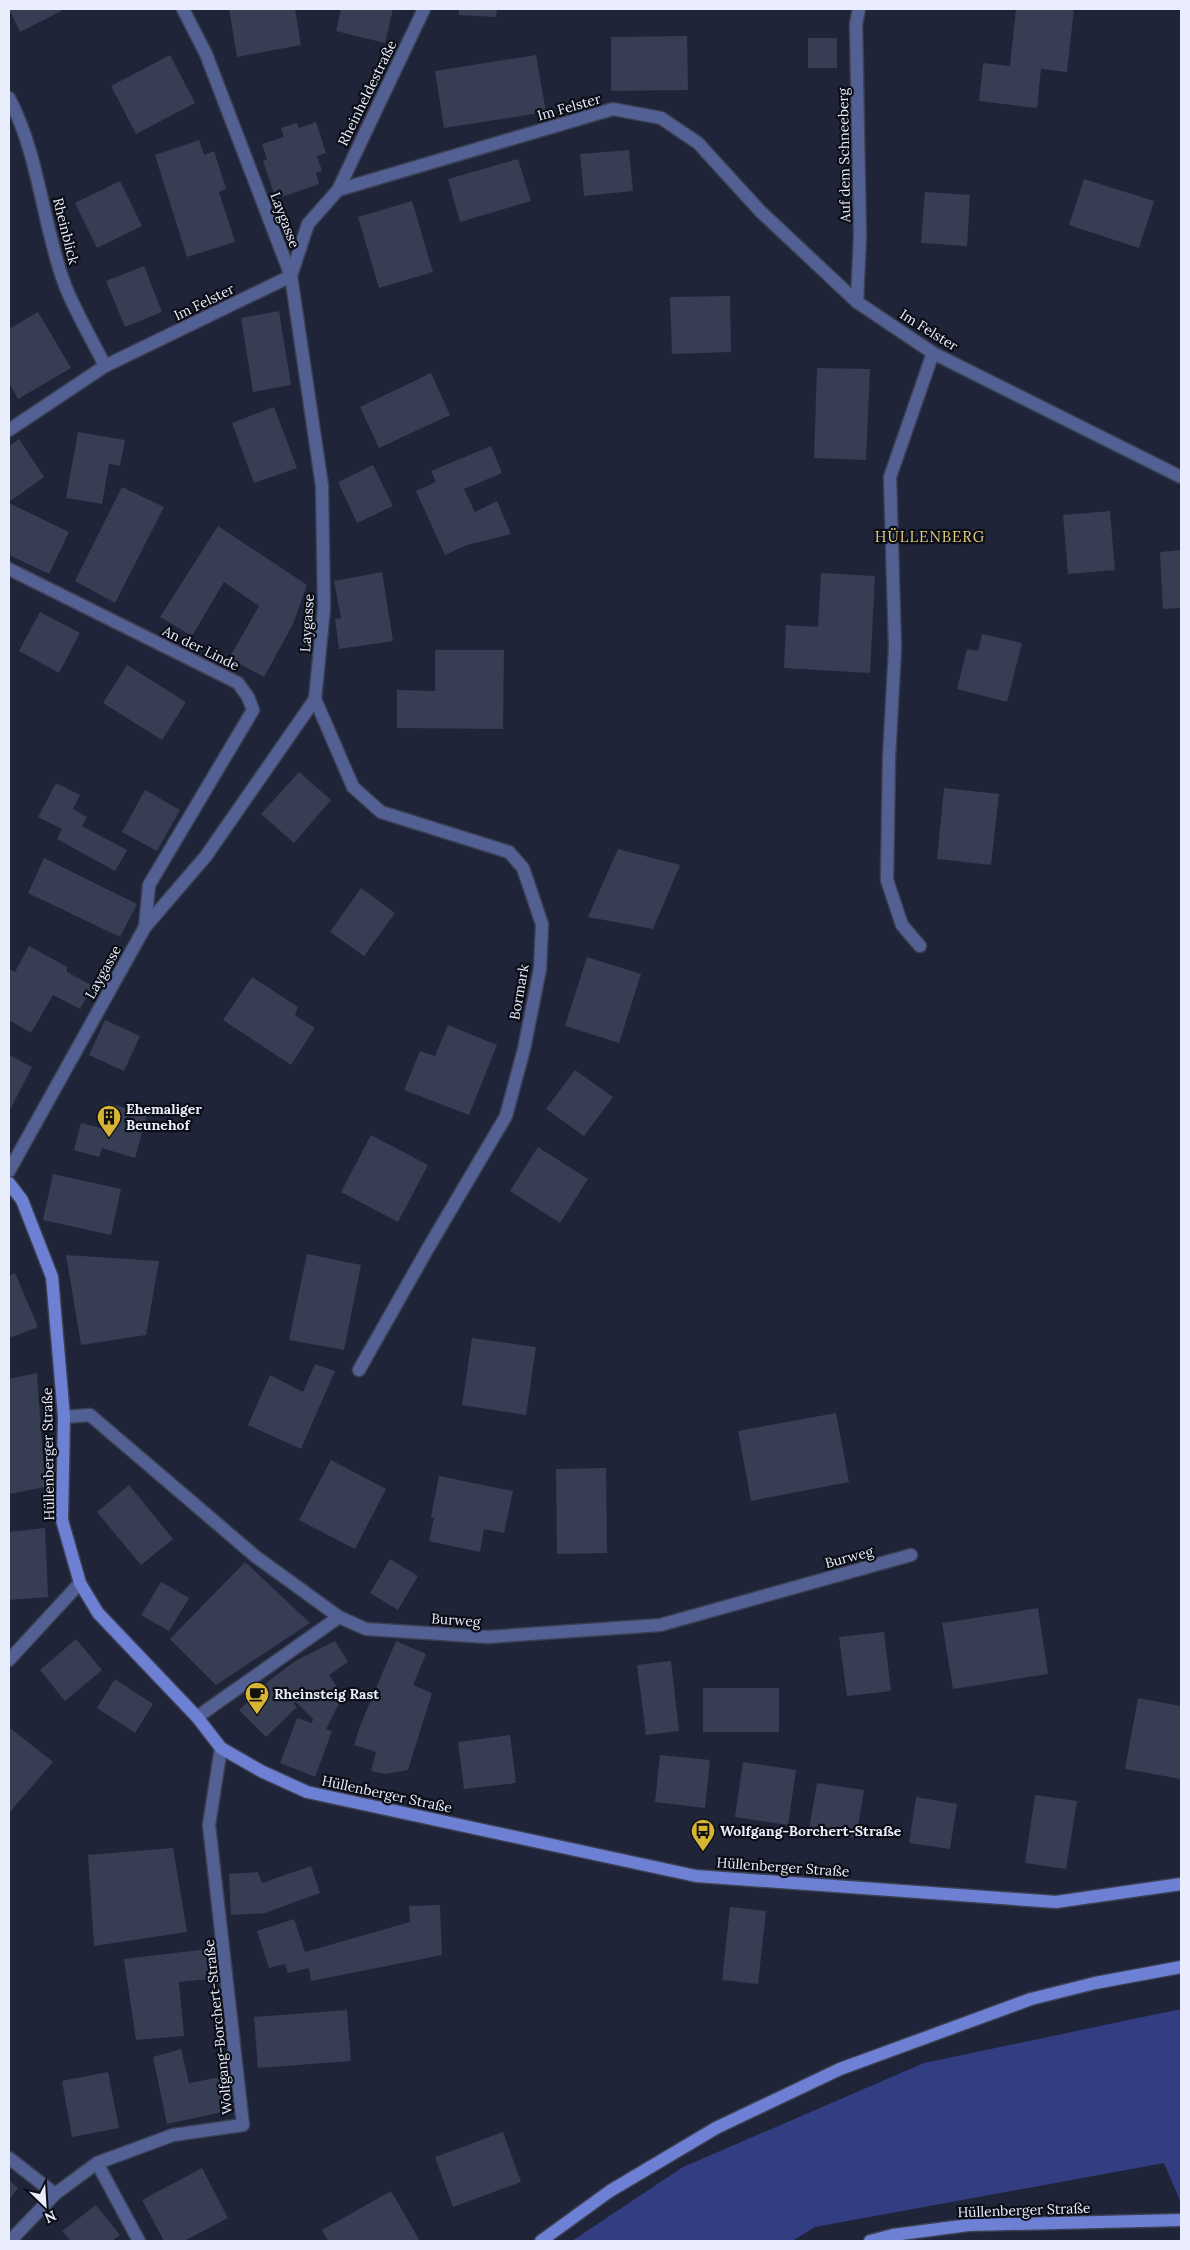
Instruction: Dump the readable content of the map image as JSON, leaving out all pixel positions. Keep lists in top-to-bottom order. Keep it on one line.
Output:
{"streets":{"street":["Rheinheldestraße","Im Felster","Auf dem Schneeberg","Laygasse","Rheinblick","An der Linde","Bormark","Hüllenberger Straße","Burweg","Wolfgang-Borchert-Straße"]},"crossings":[["Rheinheldestraße","Im Felster"],["Im Felster","Auf dem Schneeberg"],["Im Felster","Laygasse"],["Im Felster","Rheinblick"],["Laygasse","An der Linde"],["Laygasse","Bormark"],["Hüllenberger Straße","Burweg"],["Hüllenberger Straße","Wolfgang-Borchert-Straße"]],"districts":["HÜLLENBERG"],"places":{"building":["Ehemaliger Beunehof"],"cafe":["Rheinsteig Rast"],"bus stop":["Wolfgang-Borchert-Straße"]},"north":"bottom right"}
